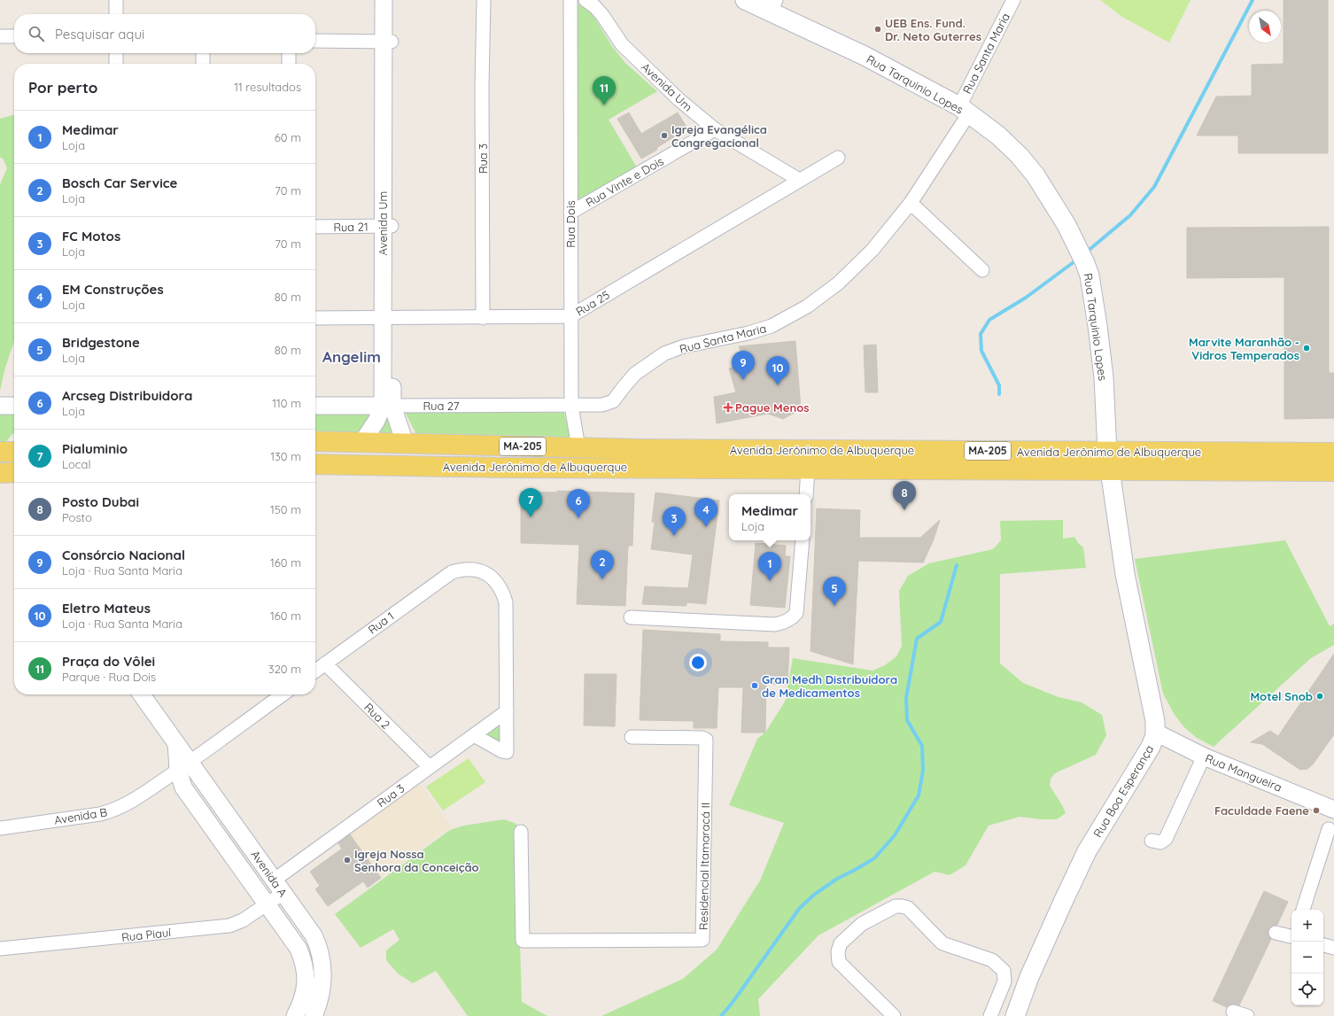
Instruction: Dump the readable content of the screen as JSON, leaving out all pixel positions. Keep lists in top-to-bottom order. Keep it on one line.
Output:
{"streets":{"main road":["Rua Tarquinio Lopes","MA-205","Avenida Jerônimo de Albuquerque","Rua Boa Esperança"],"street":["Rua Santa Maria","Avenida Um","Rua 3","Rua Vinte e Dois","Rua Dois","Rua 21","Rua 25","Rua 27","Rua 1","Rua 2","Rua Mangueira","Avenida B","Residencial Itamaracá II","Avenida A","Rua Piauí"]},"crossings":[["Rua Santa Maria","Rua Tarquinio Lopes"],["Rua Santa Maria","Rua Dois"],["Rua Santa Maria","Rua 27"],["Rua Tarquinio Lopes","Avenida Jerônimo de Albuquerque"],["Rua Tarquinio Lopes","Rua Boa Esperança"],["Avenida Um","Rua Vinte e Dois"],["Avenida Um","Rua 21"],["Avenida Um","Rua 25"],["Avenida Um","Rua 27"],["Avenida Um","Avenida Jerônimo de Albuquerque"],["Rua 3","Rua 25"],["Rua 3","Rua 1"],["Rua 3","Rua 2"],["Rua 3","Avenida A"],["Rua 3","Rua Piauí"],["Rua Vinte e Dois","Rua Dois"],["Rua Dois","Rua 25"],["Rua Dois","Rua 27"],["Rua Dois","Avenida Jerônimo de Albuquerque"],["Avenida Jerônimo de Albuquerque","Rua Boa Esperança"],["Rua 1","Rua 2"],["Rua Mangueira","Rua Boa Esperança"],["Avenida B","Avenida A"],["Avenida A","Rua Piauí"]],"districts":["Angelim"],"places":{"other":["UEB Ens. Fund. Dr. Neto Guterres","Igreja Evangélica Congregacional","Marvite Maranhão - Vidros Temperados","Gran Medh Distribuidora de Medicamentos","Motel Snob","Faculdade Faene","Igreja Nossa Senhora da Conceição"],"health":["Pague Menos"]},"north":"bottom right","page":{"search":"Pesquisar aqui","heading":["Por perto","11 resultados"],"pins":["11","9","10","8","7","6","4","3","2","1","5"],"list":[{"mark":"1","name":"Medimar","note":"Loja","value":"60 m"},{"mark":"2","name":"Bosch Car Service","note":"Loja","value":"70 m"},{"mark":"3","name":"FC Motos","note":"Loja","value":"70 m"},{"mark":"4","name":"EM Construções","note":"Loja","value":"80 m"},{"mark":"5","name":"Bridgestone","note":"Loja","value":"80 m"},{"mark":"6","name":"Arcseg Distribuidora","note":"Loja","value":"110 m"},{"mark":"7","name":"Pialuminio","note":"Local","value":"130 m"},{"mark":"8","name":"Posto Dubai","note":"Posto","value":"150 m"},{"mark":"9","name":"Consórcio Nacional","note":"Loja · Rua Santa Maria","value":"160 m"},{"mark":"10","name":"Eletro Mateus","note":"Loja · Rua Santa Maria","value":"160 m"},{"mark":"11","name":"Praça do Vôlei","note":"Parque · Rua Dois","value":"320 m"}],"popup":["Medimar","Loja"],"map_buttons":["+","−"]}}
